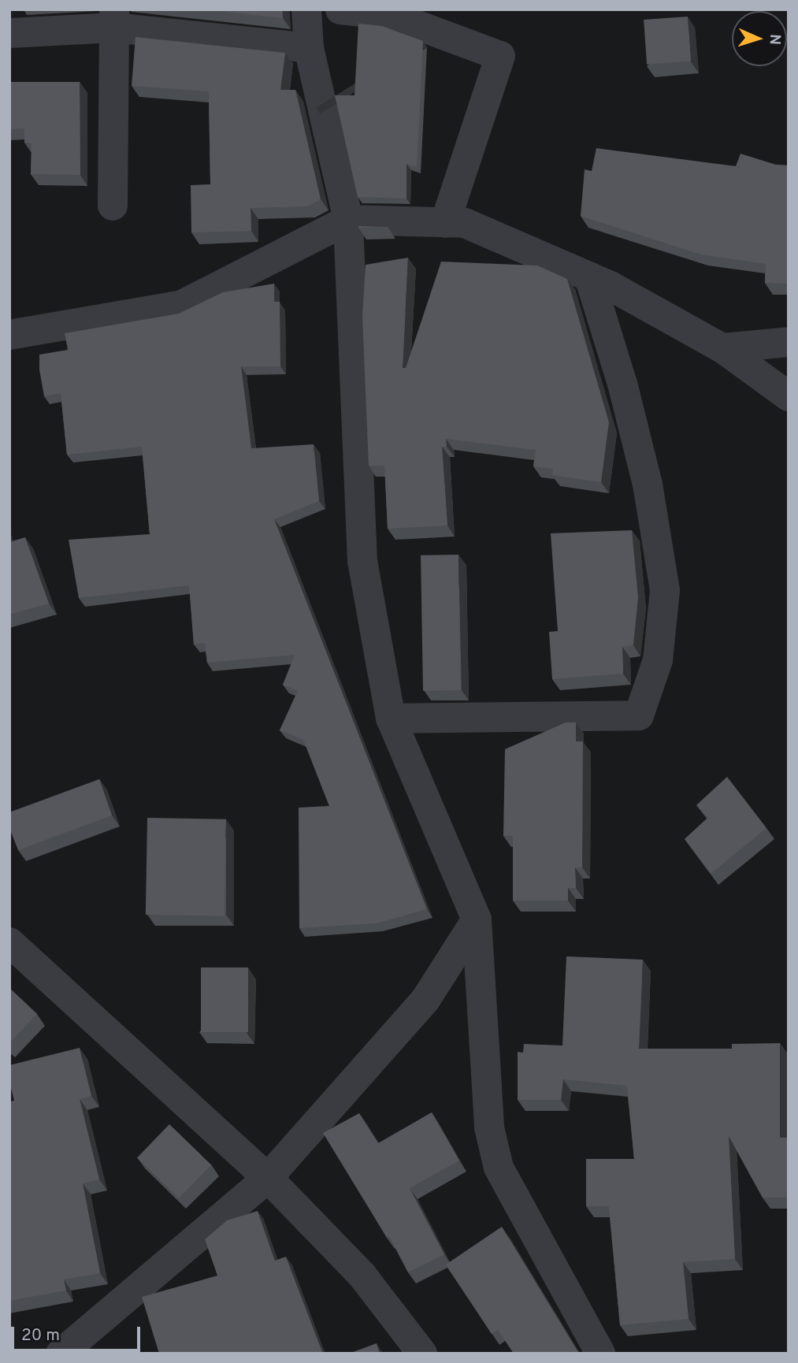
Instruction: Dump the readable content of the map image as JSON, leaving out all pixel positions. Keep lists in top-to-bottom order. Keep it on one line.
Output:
{"scale_bar":"20 m","north":"right"}
